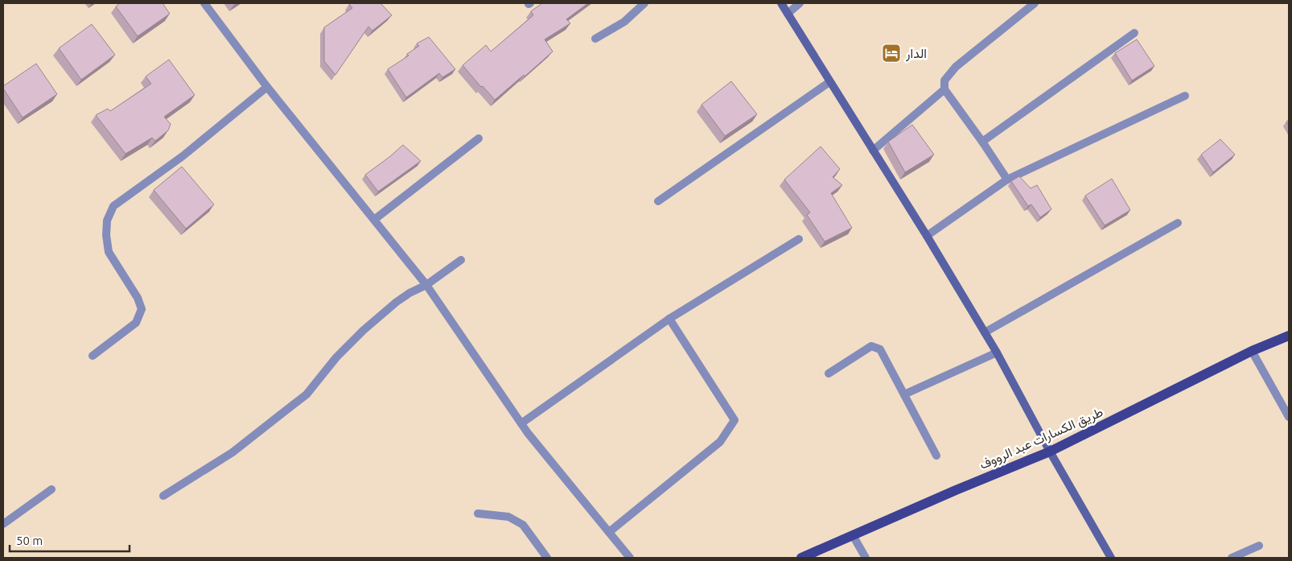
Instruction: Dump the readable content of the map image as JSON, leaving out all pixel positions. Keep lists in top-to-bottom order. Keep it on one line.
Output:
{"streets":{"main road":["طريق الكسارات عبد الرووف"]},"places":{"hotel":["الدار"]},"scale_bar":"50 m"}
